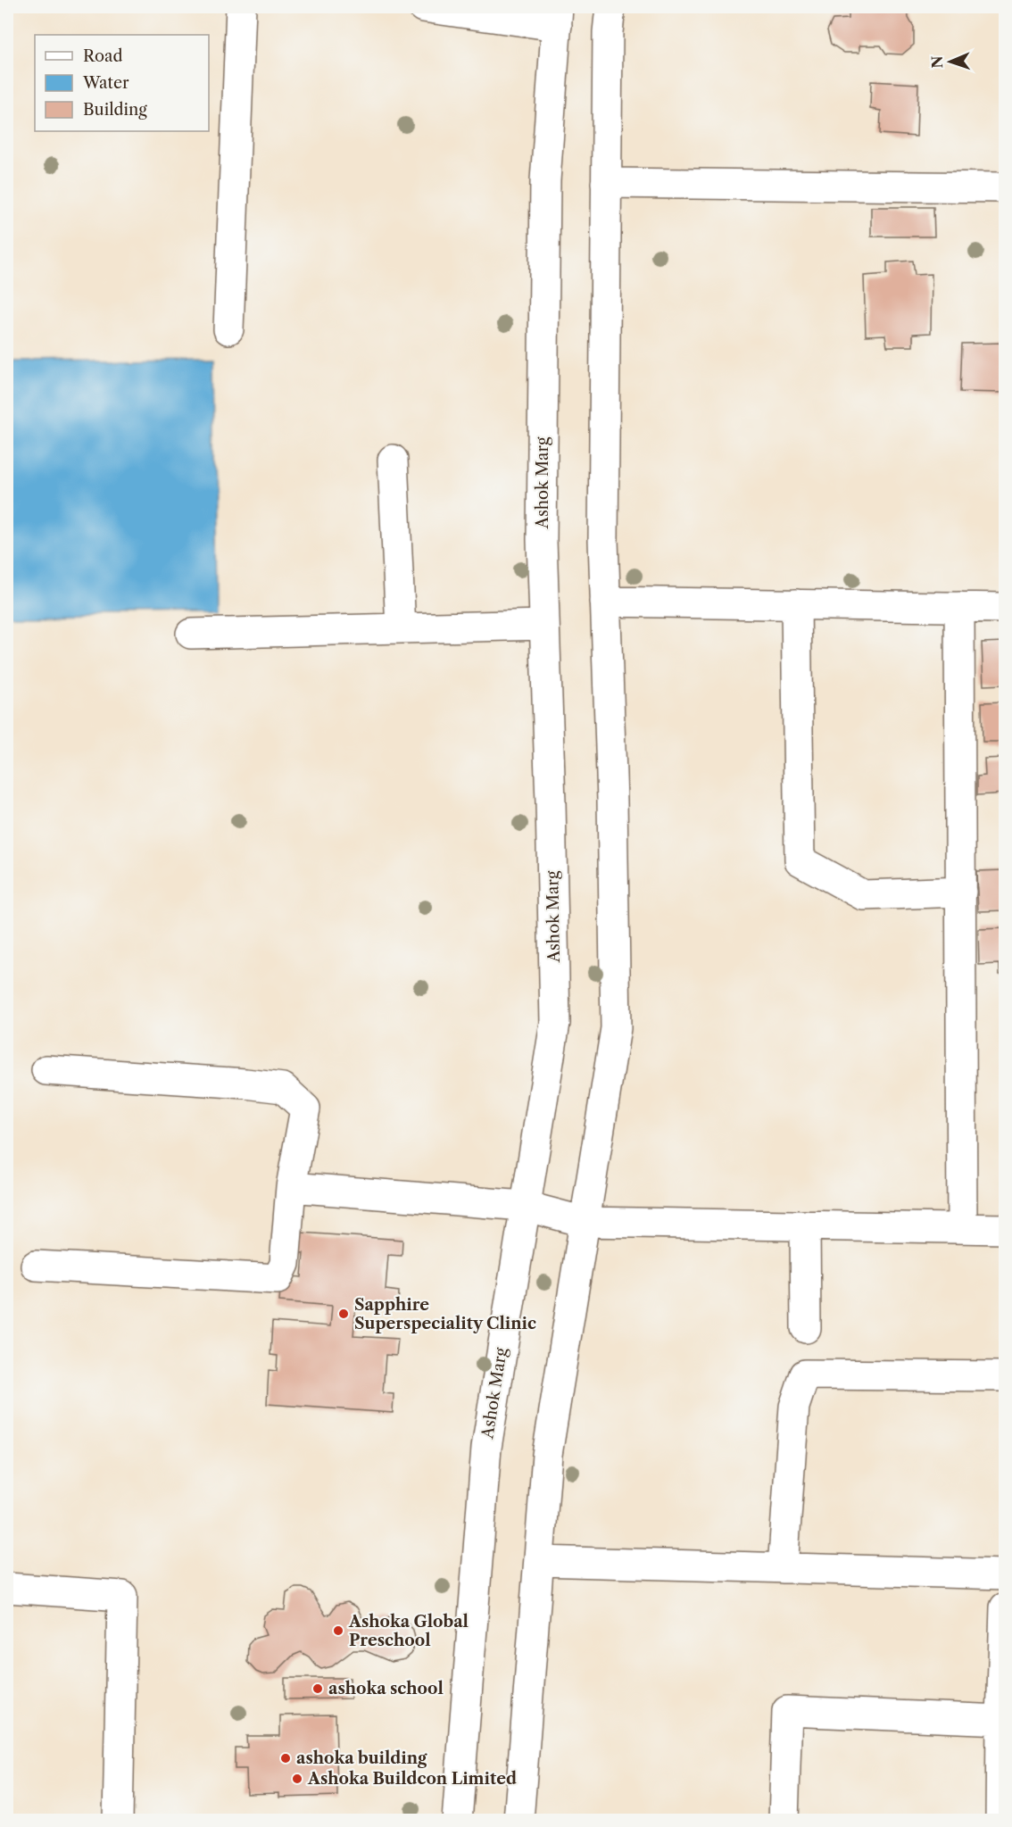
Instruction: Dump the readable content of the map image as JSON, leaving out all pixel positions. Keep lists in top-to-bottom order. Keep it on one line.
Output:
{"streets":{"street":["Ashok Marg"]},"places":["Sapphire Superspeciality Clinic","Ashoka Global Preschool","ashoka school","ashoka building","Ashoka Buildcon Limited"],"legend":["Road","Water","Building"],"north":"left"}
